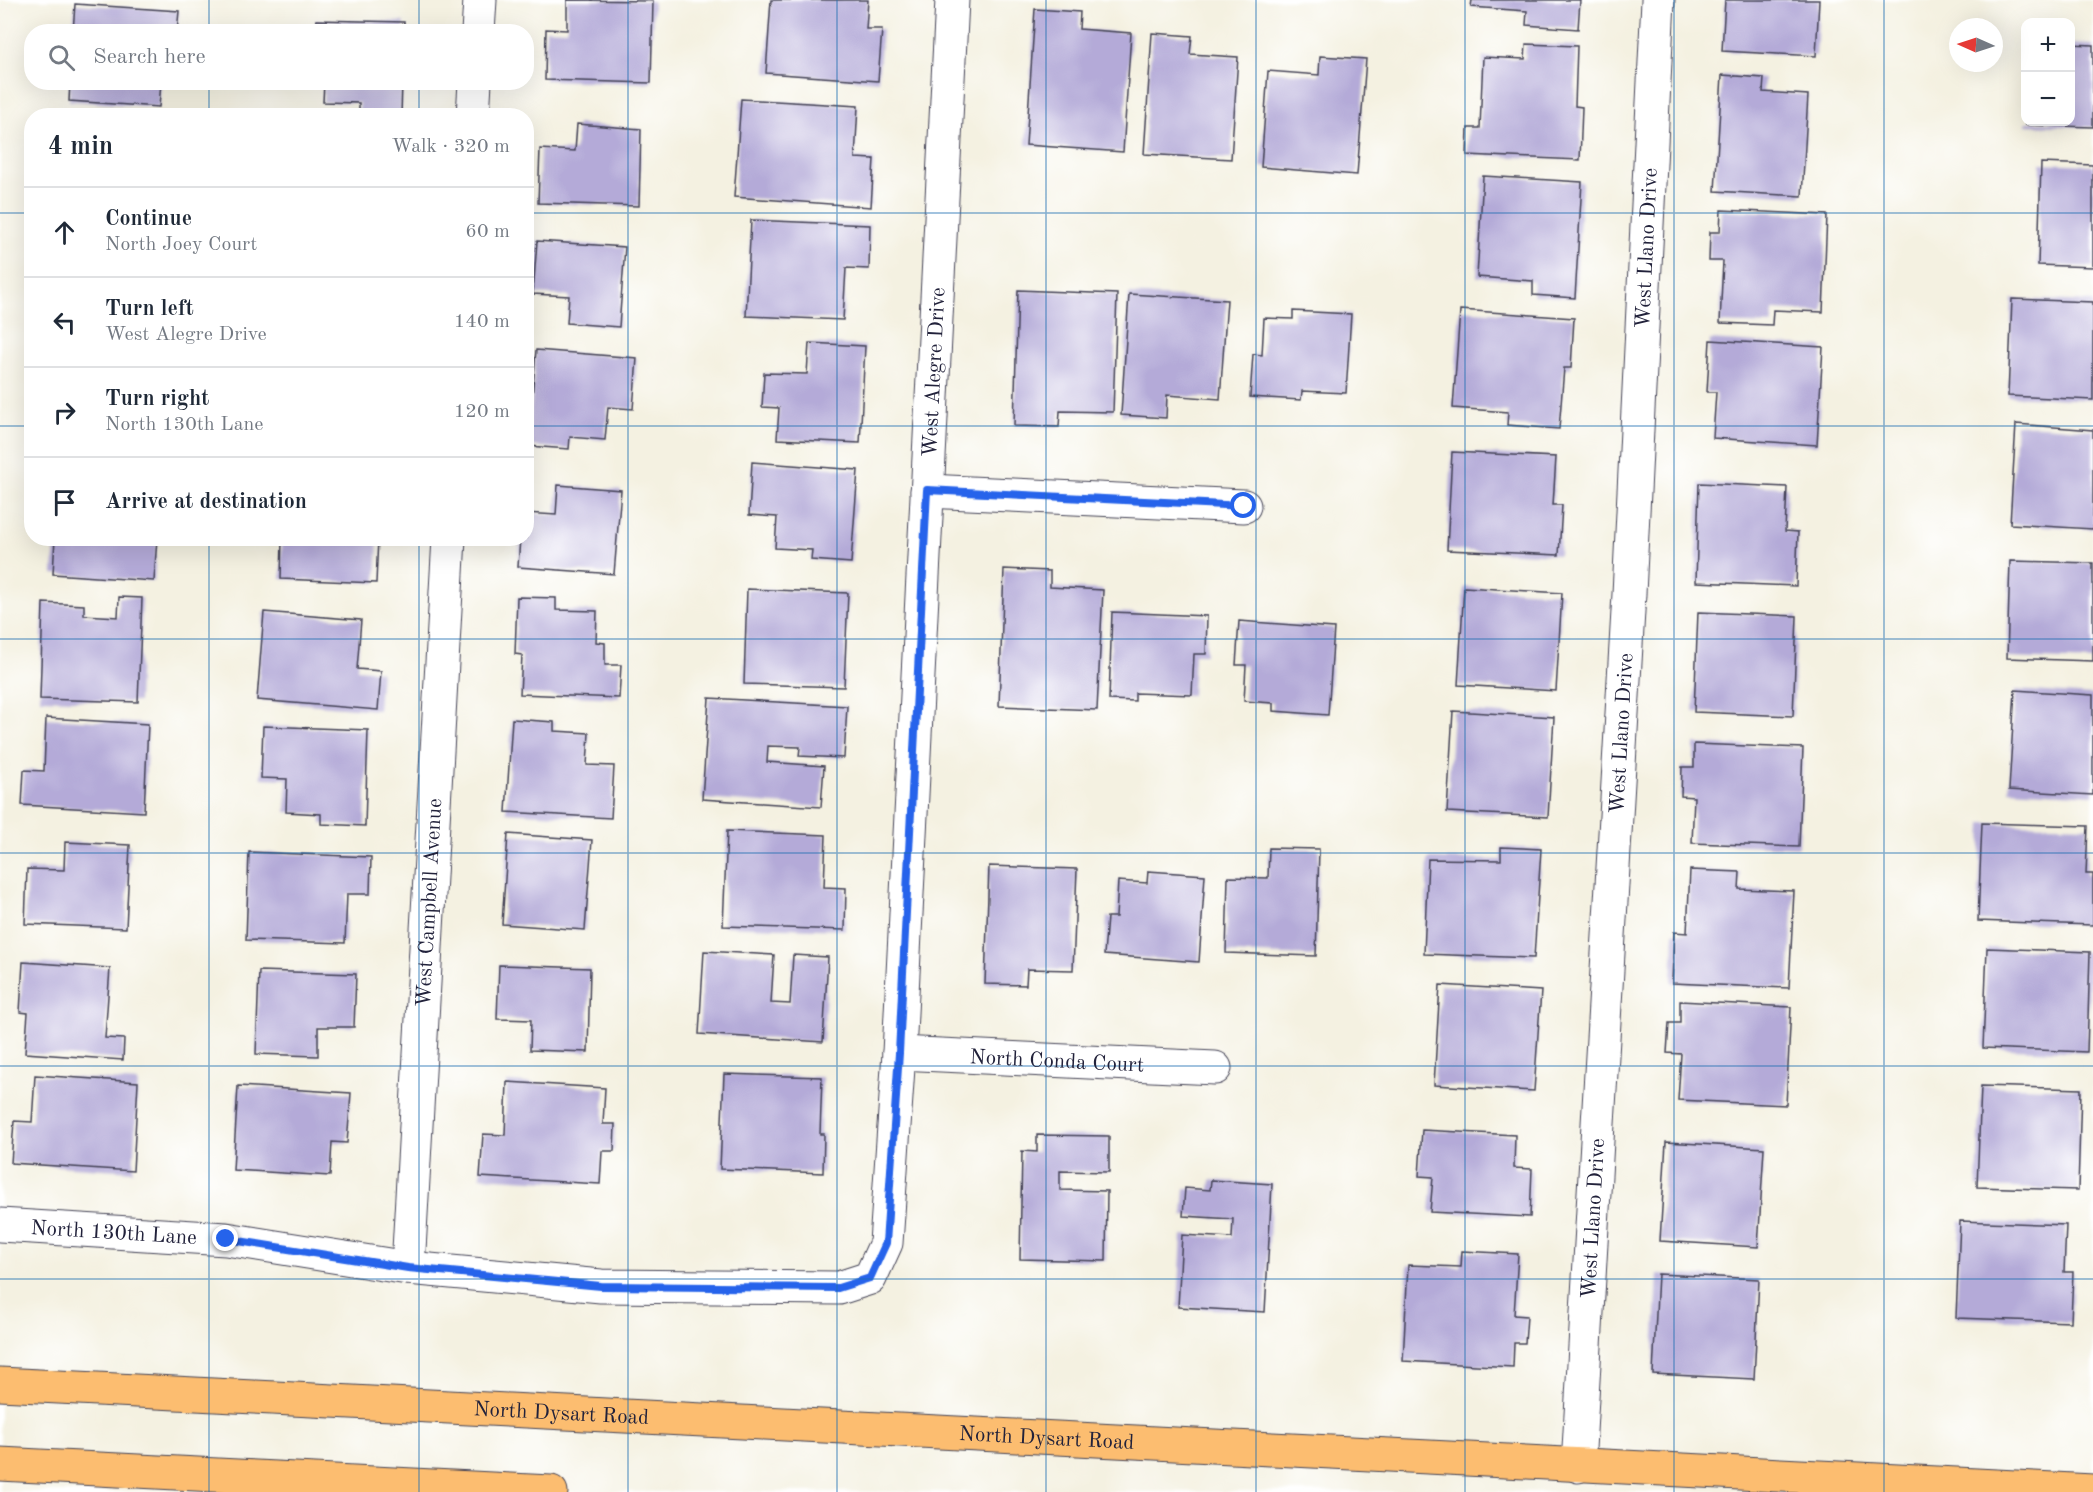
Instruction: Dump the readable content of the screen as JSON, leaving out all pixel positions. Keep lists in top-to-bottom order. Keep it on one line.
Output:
{"streets":{"main road":["North Dysart Road"],"street":["West Llano Drive","West Alegre Drive","West Campbell Avenue","North Conda Court","North 130th Lane"]},"crossings":[["West Llano Drive","North Dysart Road"],["West Alegre Drive","North Conda Court"],["West Alegre Drive","North 130th Lane"],["West Campbell Avenue","North 130th Lane"]],"north":"left","page":{"map_buttons":["+","−"],"search":"Search here","heading":["4 min","Walk · 320 m"],"list":[["Continue","North Joey Court","60 m"],["Turn left","West Alegre Drive","140 m"],["Turn right","North 130th Lane","120 m"],"Arrive at destination"]}}
